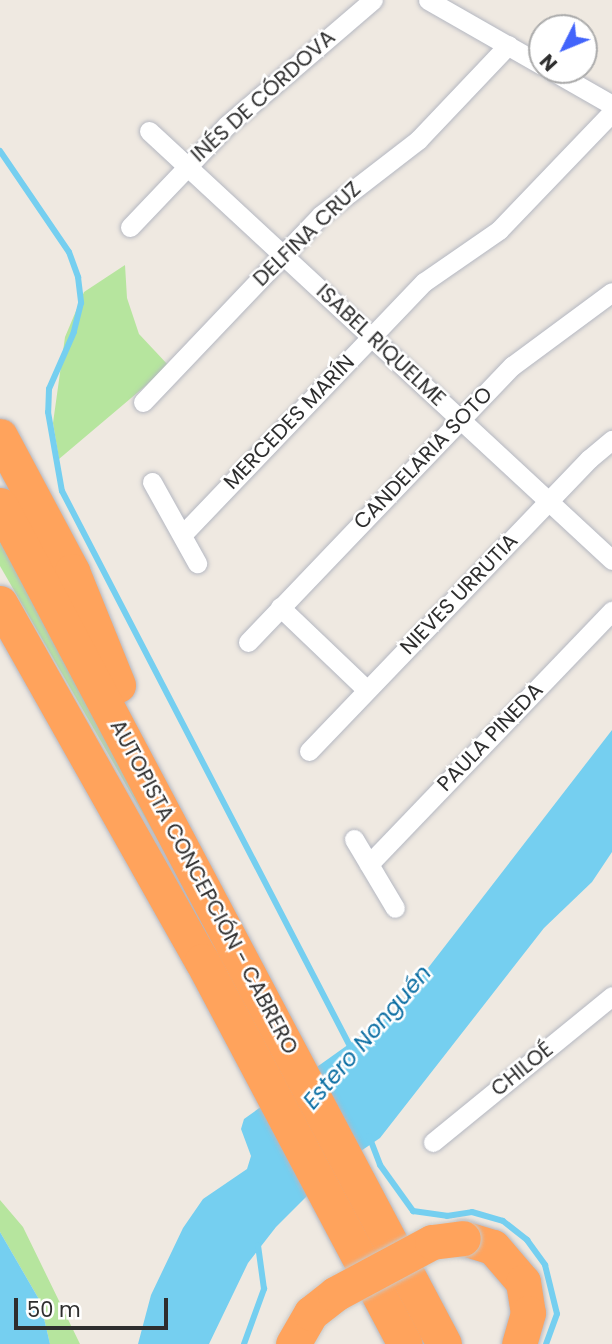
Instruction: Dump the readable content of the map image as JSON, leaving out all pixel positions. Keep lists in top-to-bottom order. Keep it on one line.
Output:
{"streets":{"highway":["AUTOPISTA CONCEPCIÓN - CABRERO"],"street":["INÉS DE CÓRDOVA","DELFINA CRUZ","ISABEL RIQUELME","MERCEDES MARÍN","CANDELARIA SOTO","NIEVES URRUTIA","PAULA PINEDA","CHILOÉ"]},"crossings":[["INÉS DE CÓRDOVA","ISABEL RIQUELME"],["DELFINA CRUZ","ISABEL RIQUELME"],["ISABEL RIQUELME","MERCEDES MARÍN"],["ISABEL RIQUELME","CANDELARIA SOTO"],["ISABEL RIQUELME","NIEVES URRUTIA"]],"water":["Estero Nonguén"],"scale_bar":"50 m","north":"bottom left"}
